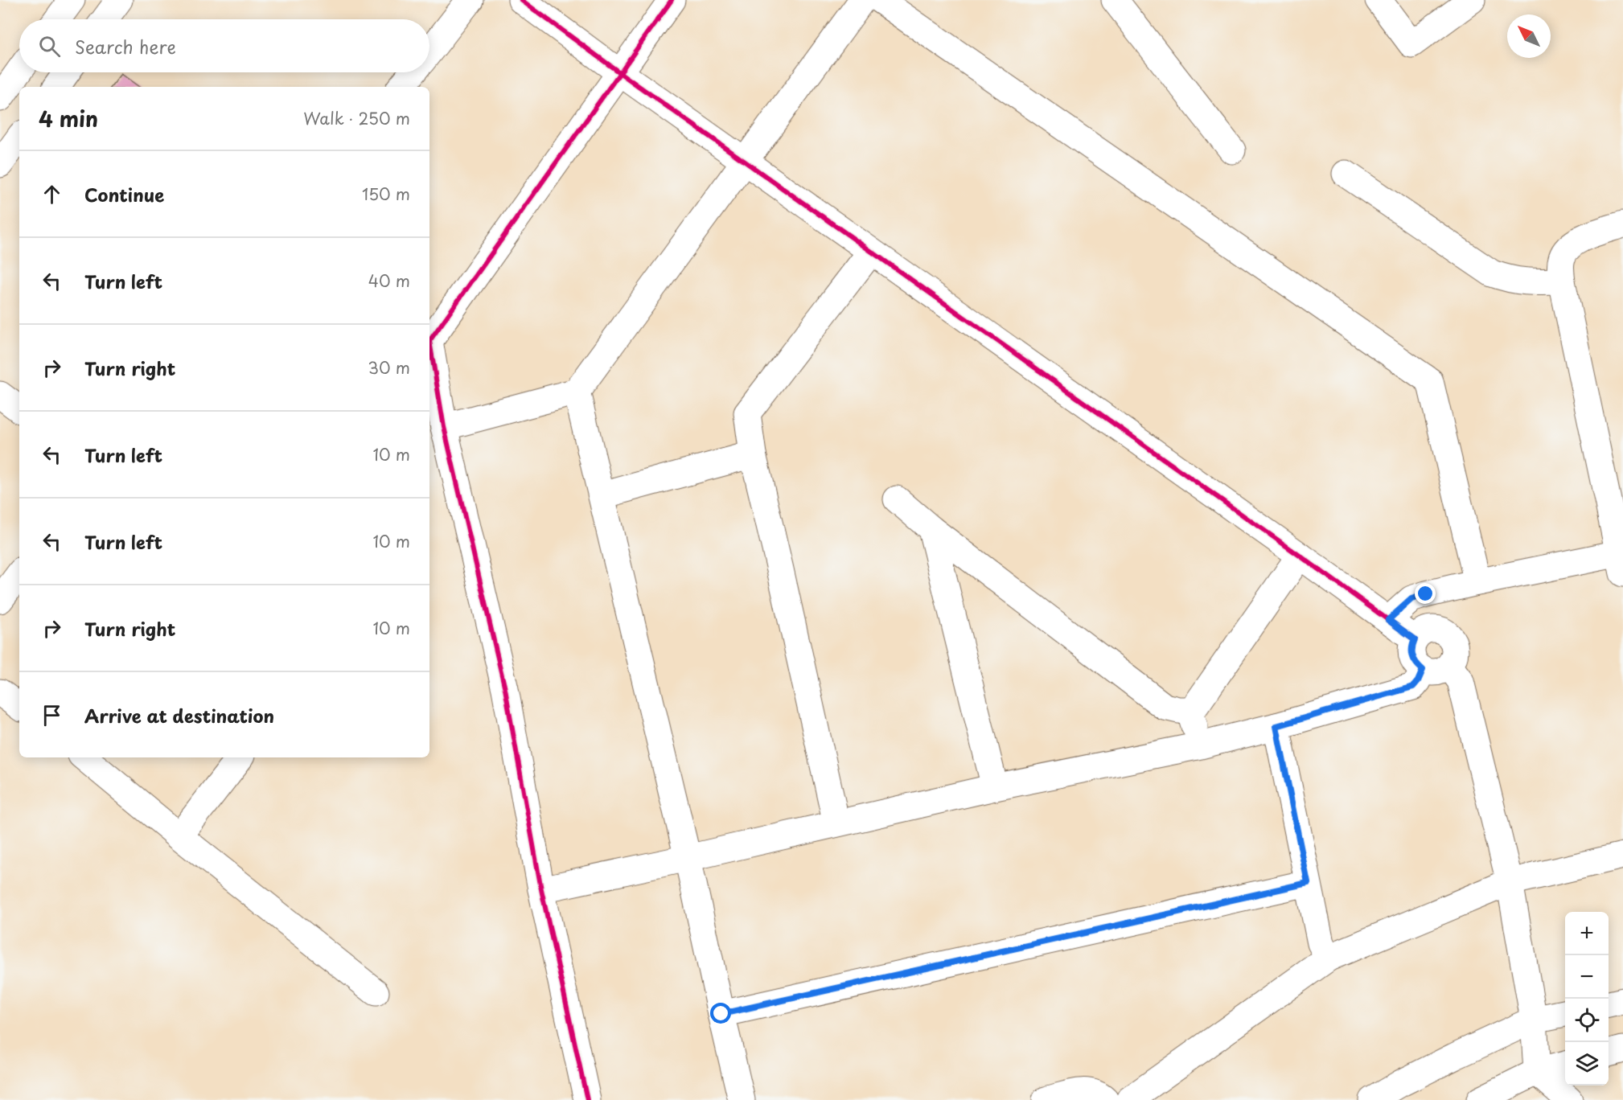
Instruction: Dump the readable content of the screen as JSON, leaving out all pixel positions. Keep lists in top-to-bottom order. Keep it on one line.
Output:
{"north":"top left","page":{"search":"Search here","heading":["4 min","Walk · 250 m"],"list":[["Continue","150 m"],["Turn left","40 m"],["Turn right","30 m"],["Turn left","10 m"],["Turn left","10 m"],["Turn right","10 m"],"Arrive at destination"],"map_buttons":["+","−"]}}
